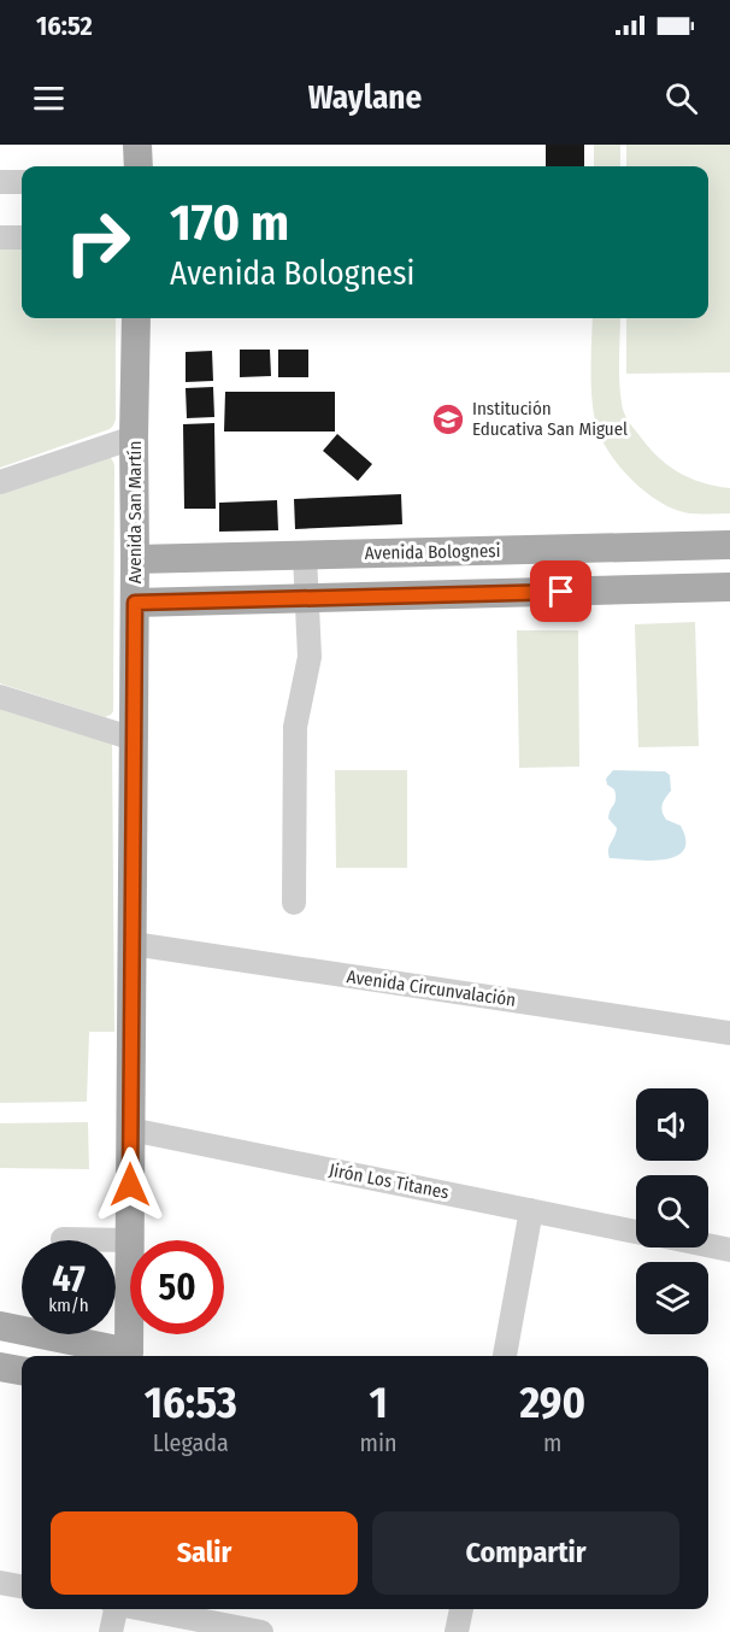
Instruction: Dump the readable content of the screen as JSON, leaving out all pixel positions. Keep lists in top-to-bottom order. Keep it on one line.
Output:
{"streets":{"main road":["Avenida San Martín","Avenida Bolognesi"],"street":["Avenida Circunvalación","Jirón Los Titanes"]},"crossings":[["Avenida San Martín","Avenida Bolognesi"],["Avenida San Martín","Avenida Circunvalación"],["Avenida San Martín","Jirón Los Titanes"]],"places":{"school or university":["Institución Educativa San Miguel"]},"page":{"status":"16:52","header":"Waylane","turn":["170 m","Avenida Bolognesi"],"speed":"47 km/h","limit":"50","eta":["16:53","Llegada","1","min","290","m"],"buttons":["Salir","Compartir"]}}
